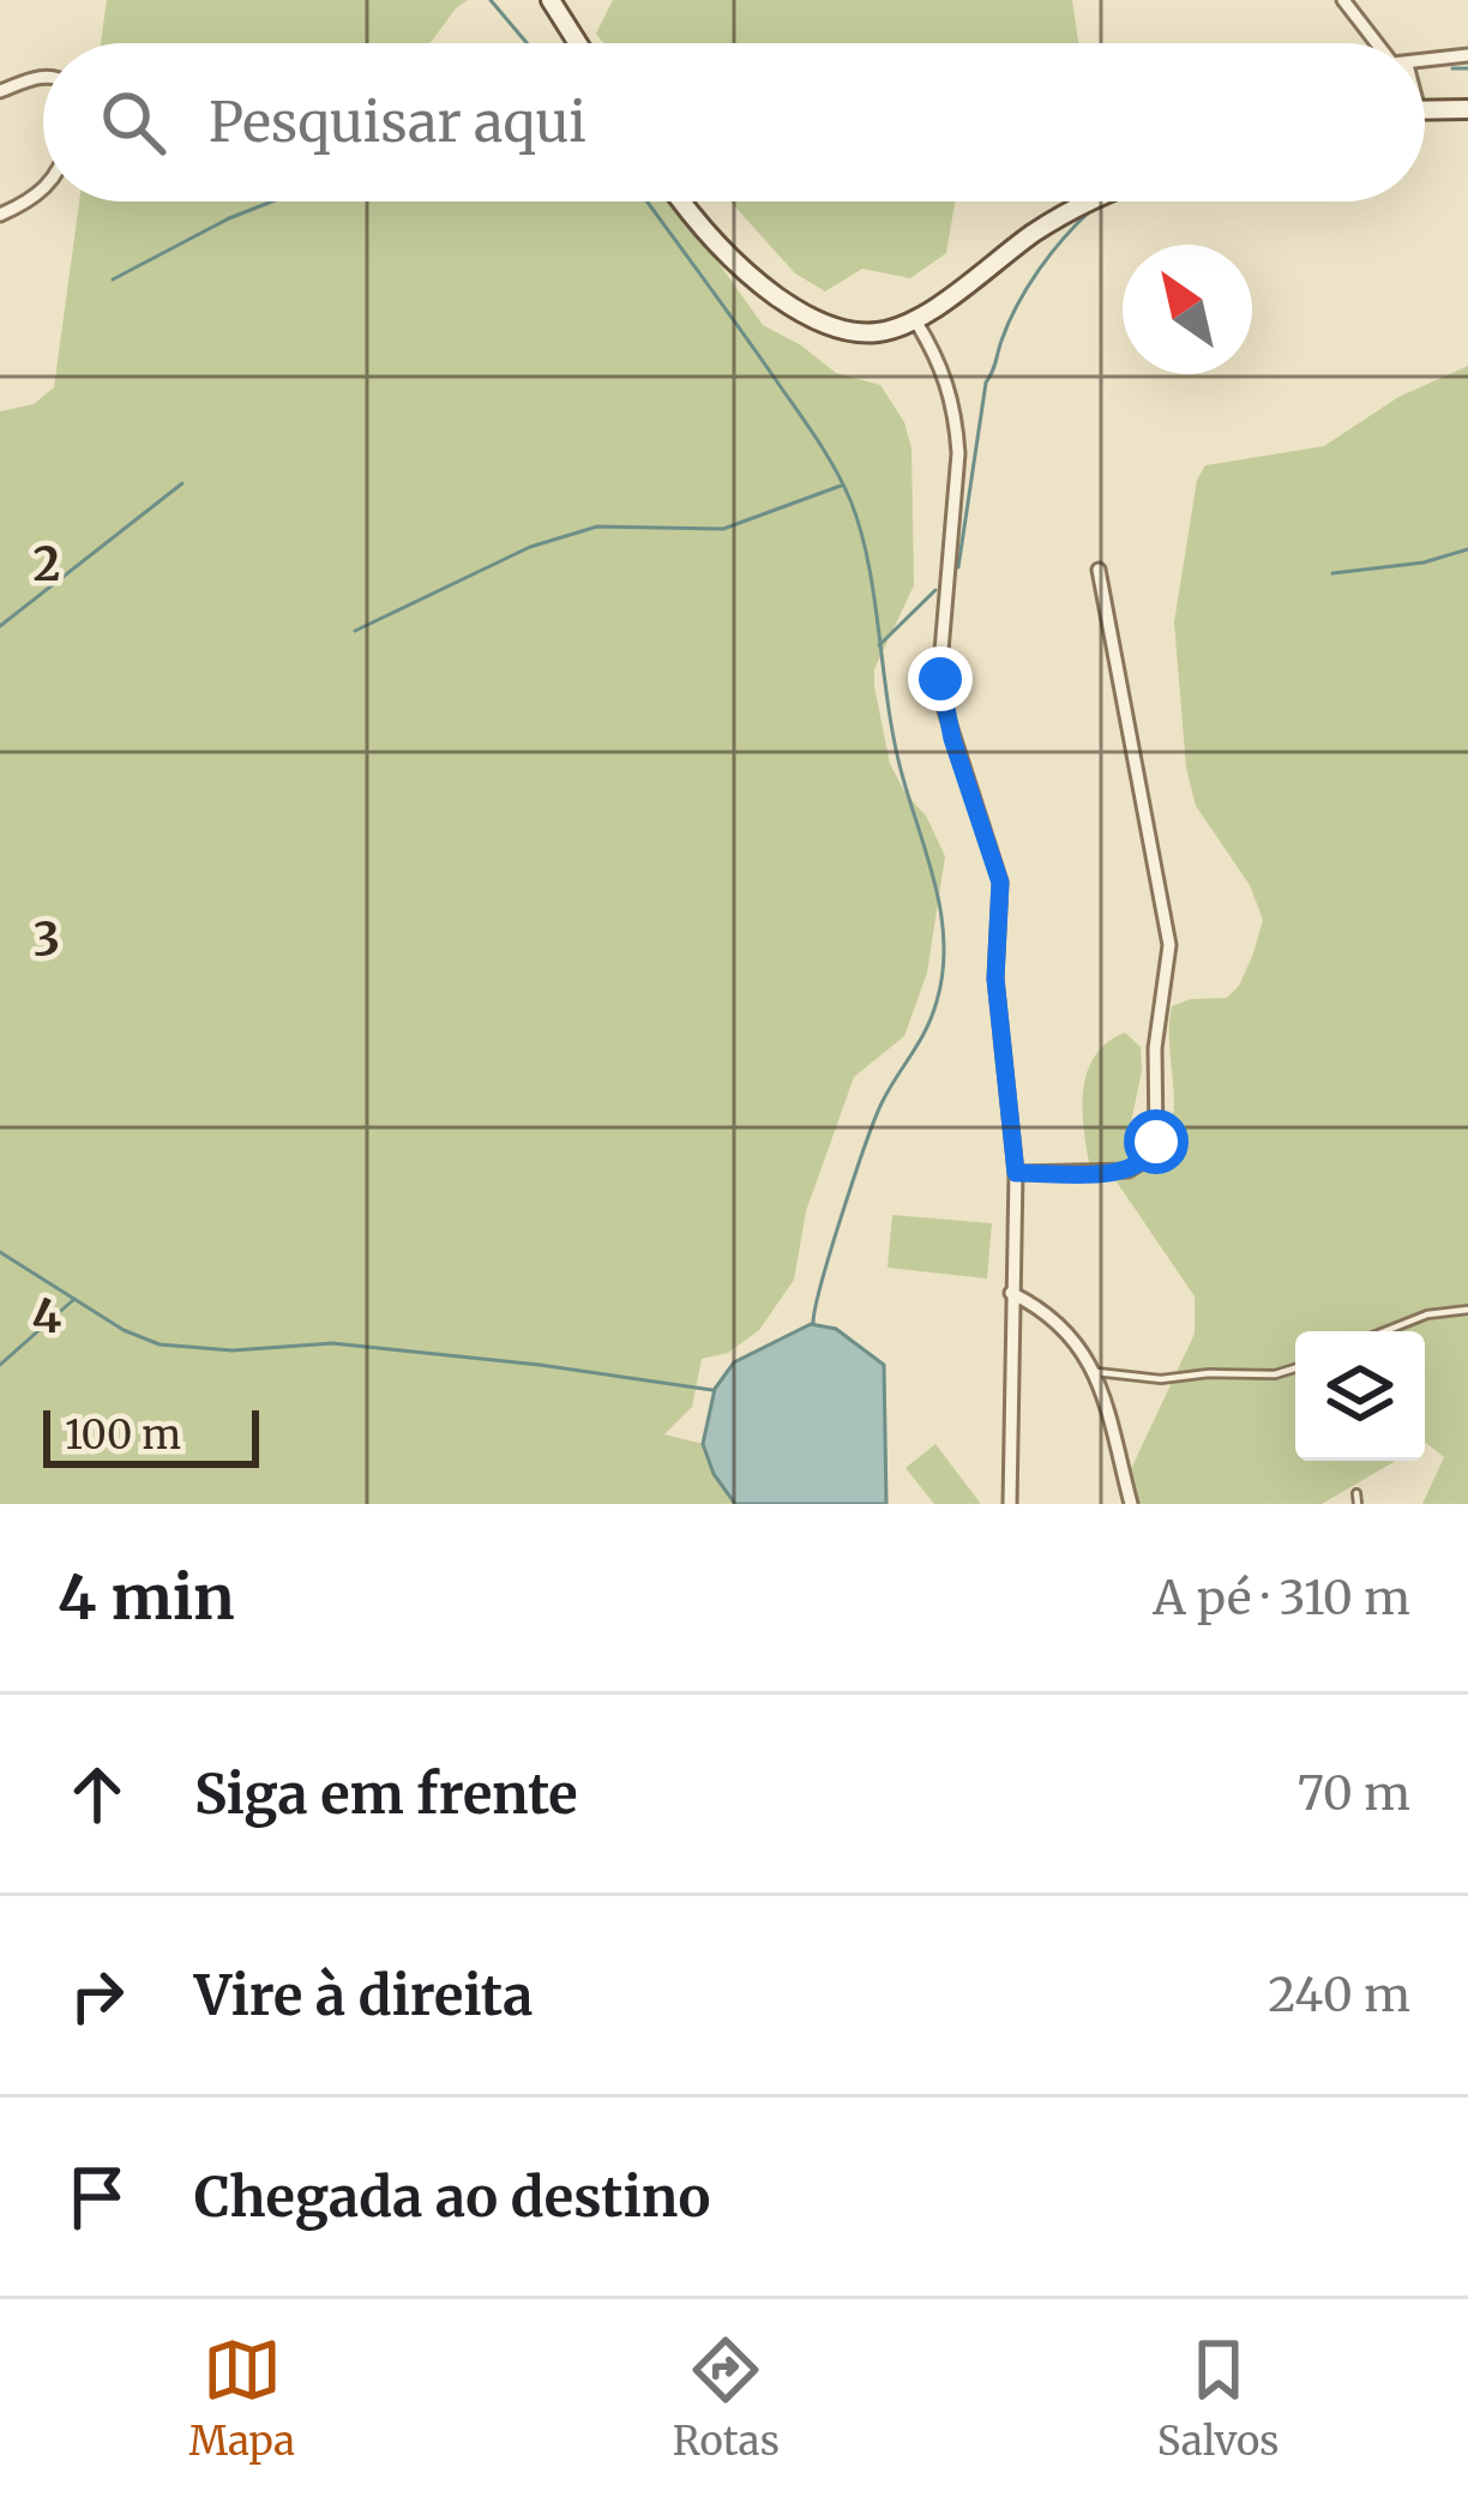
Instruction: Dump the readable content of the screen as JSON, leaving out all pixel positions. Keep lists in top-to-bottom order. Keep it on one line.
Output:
{"scale_bar":"100 m","north":"top left","page":{"search":"Pesquisar aqui","scale":"100 m","heading":["4 min","A pé · 310 m"],"list":[["Siga em frente","70 m"],["Vire à direita","240 m"],"Chegada ao destino"],"nav":["Mapa","Rotas","Salvos"]},"grid":{"rows":["2","3","4"]}}
